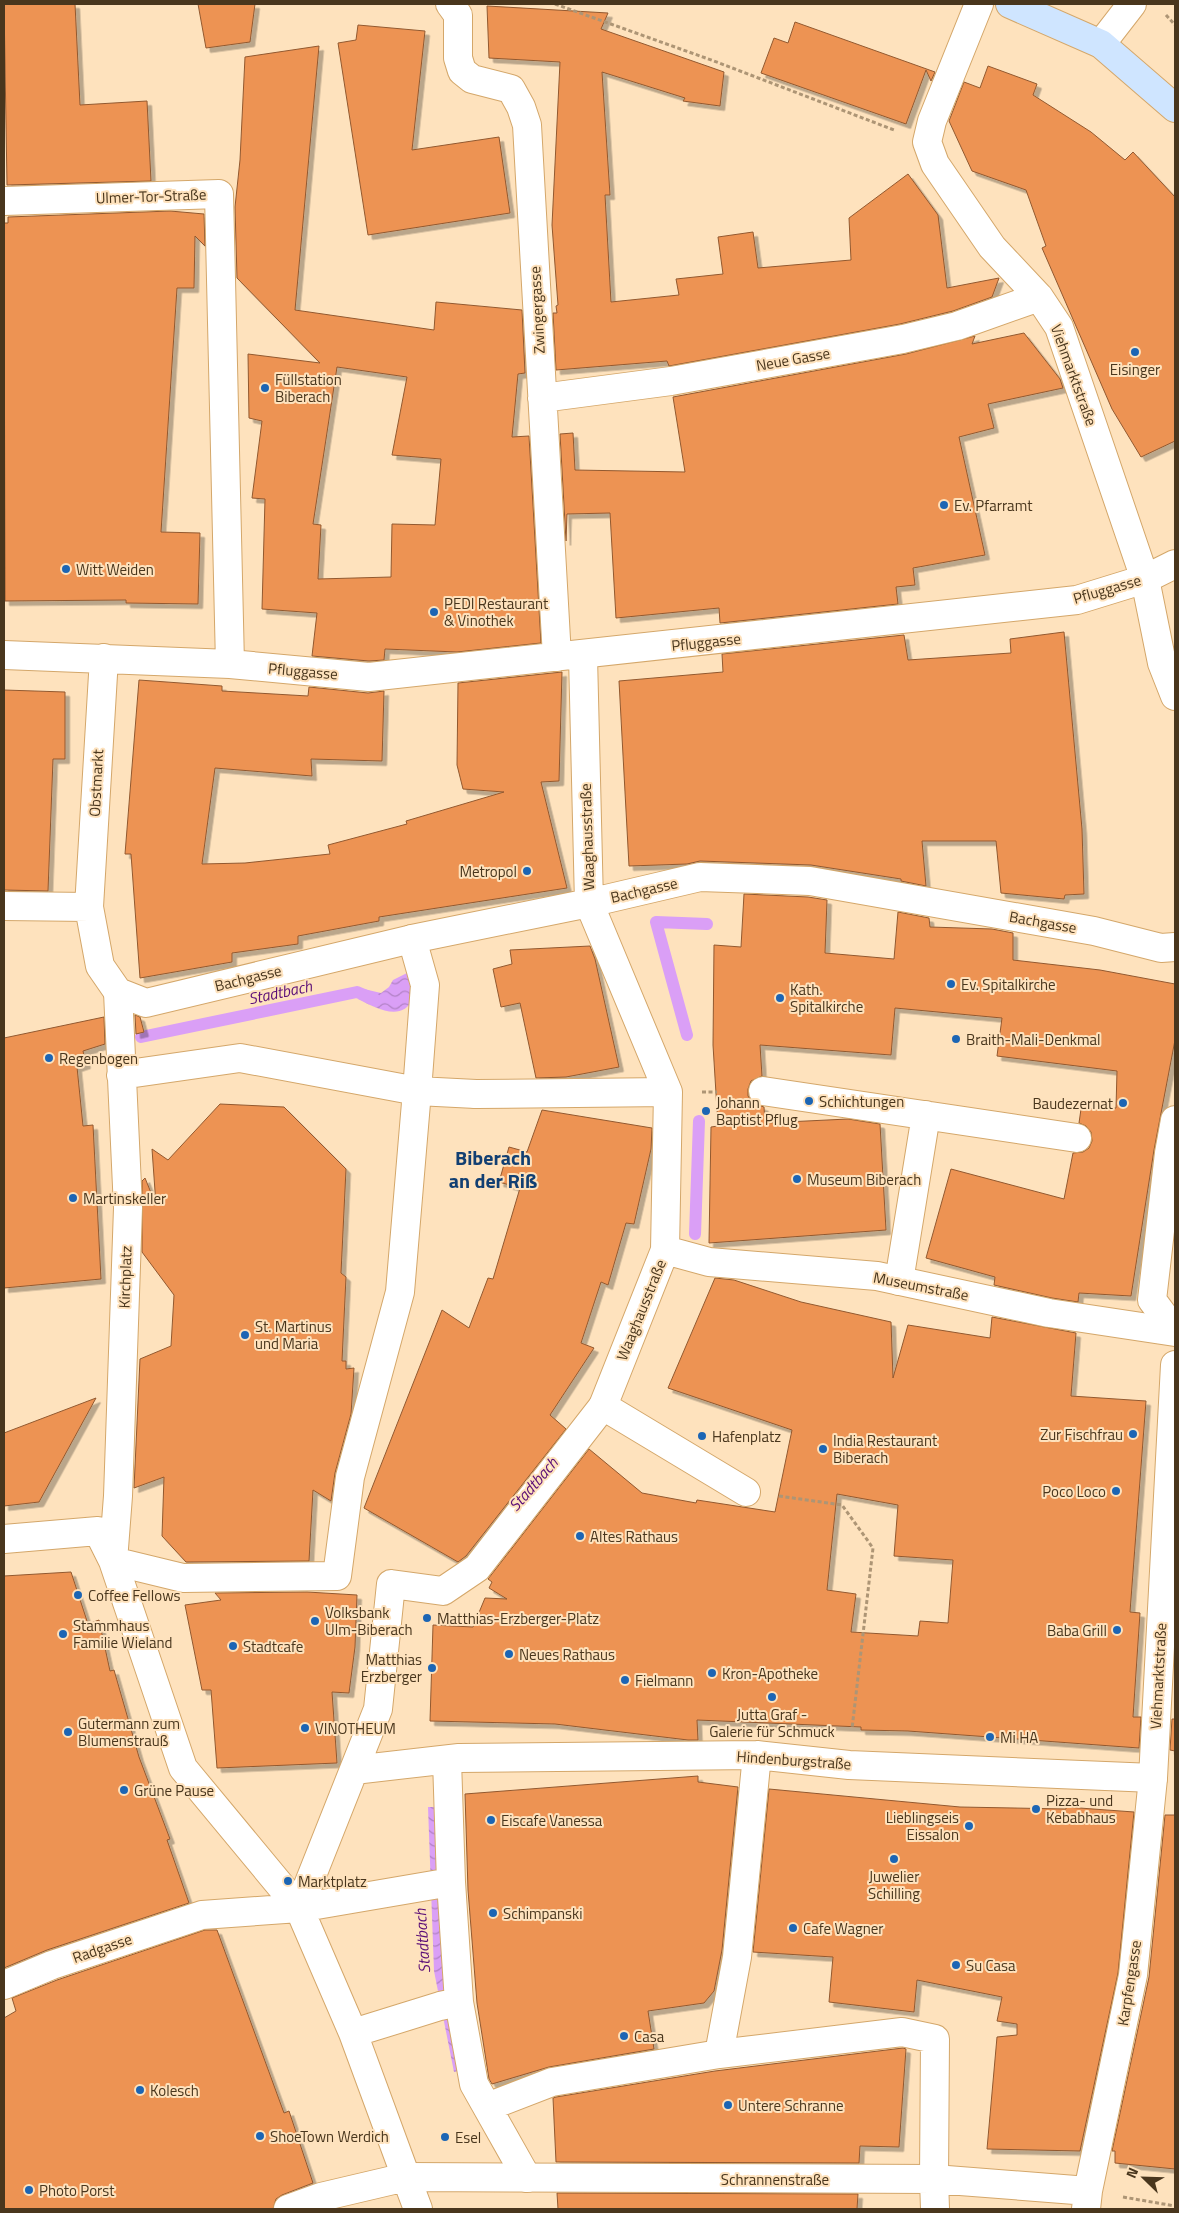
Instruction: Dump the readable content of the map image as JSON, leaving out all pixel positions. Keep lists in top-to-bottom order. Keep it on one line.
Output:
{"streets":{"street":["Ulmer-Tor-Straße","Zwingergasse","Neue Gasse","Viehmarktstraße","Pfluggasse","Obstmarkt","Waaghausstraße","Bachgasse","Kirchplatz","Museumstraße","Hindenburgstraße","Radgasse","Karpfengasse","Schrannenstraße"]},"crossings":[["Ulmer-Tor-Straße","Pfluggasse"],["Zwingergasse","Neue Gasse"],["Zwingergasse","Pfluggasse"],["Zwingergasse","Waaghausstraße"],["Neue Gasse","Viehmarktstraße"],["Viehmarktstraße","Pfluggasse"],["Viehmarktstraße","Hindenburgstraße"],["Viehmarktstraße","Karpfengasse"],["Pfluggasse","Obstmarkt"],["Pfluggasse","Waaghausstraße"],["Obstmarkt","Bachgasse"],["Obstmarkt","Kirchplatz"],["Waaghausstraße","Bachgasse"],["Waaghausstraße","Museumstraße"],["Waaghausstraße","Hindenburgstraße"],["Bachgasse","Kirchplatz"],["Hindenburgstraße","Karpfengasse"],["Karpfengasse","Schrannenstraße"]],"districts":["Biberach an der Riß"],"water":["Stadtbach"],"places":["Eisinger","Füllstation Biberach","Ev. Pfarramt","Witt Weiden","PEDI Restaurant & Vinothek","Metropol","Ev. Spitalkirche","Kath. Spitalkirche","Braith-Mali-Denkmal","Regenbogen","Schichtungen","Baudezernat","Johann Baptist Pflug","Museum Biberach","Martinskeller","St. Martinus und Maria","Zur Fischfrau","Hafenplatz","India Restaurant Biberach","Poco Loco","Altes Rathaus","Coffee Fellows","Matthias-Erzberger-Platz","Volksbank Ulm-Biberach","Baba Grill","Stammhaus Familie Wieland","Stadtcafe","Neues Rathaus","Matthias Erzberger","Kron-Apotheke","Fielmann","Jutta Graf - Galerie für Schmuck","VINOTHEUM","Gutermann zum Blumenstrauß","Mi HA","Grüne Pause","Pizza- und Kebabhaus","Eiscafe Vanessa","Lieblingseis Eissalon","Juwelier Schilling","Marktplatz","Schimpanski","Cafe Wagner","Su Casa","Casa","Kolesch","Untere Schranne","ShoeTown Werdich","Esel","Photo Porst"],"north":"top left"}
